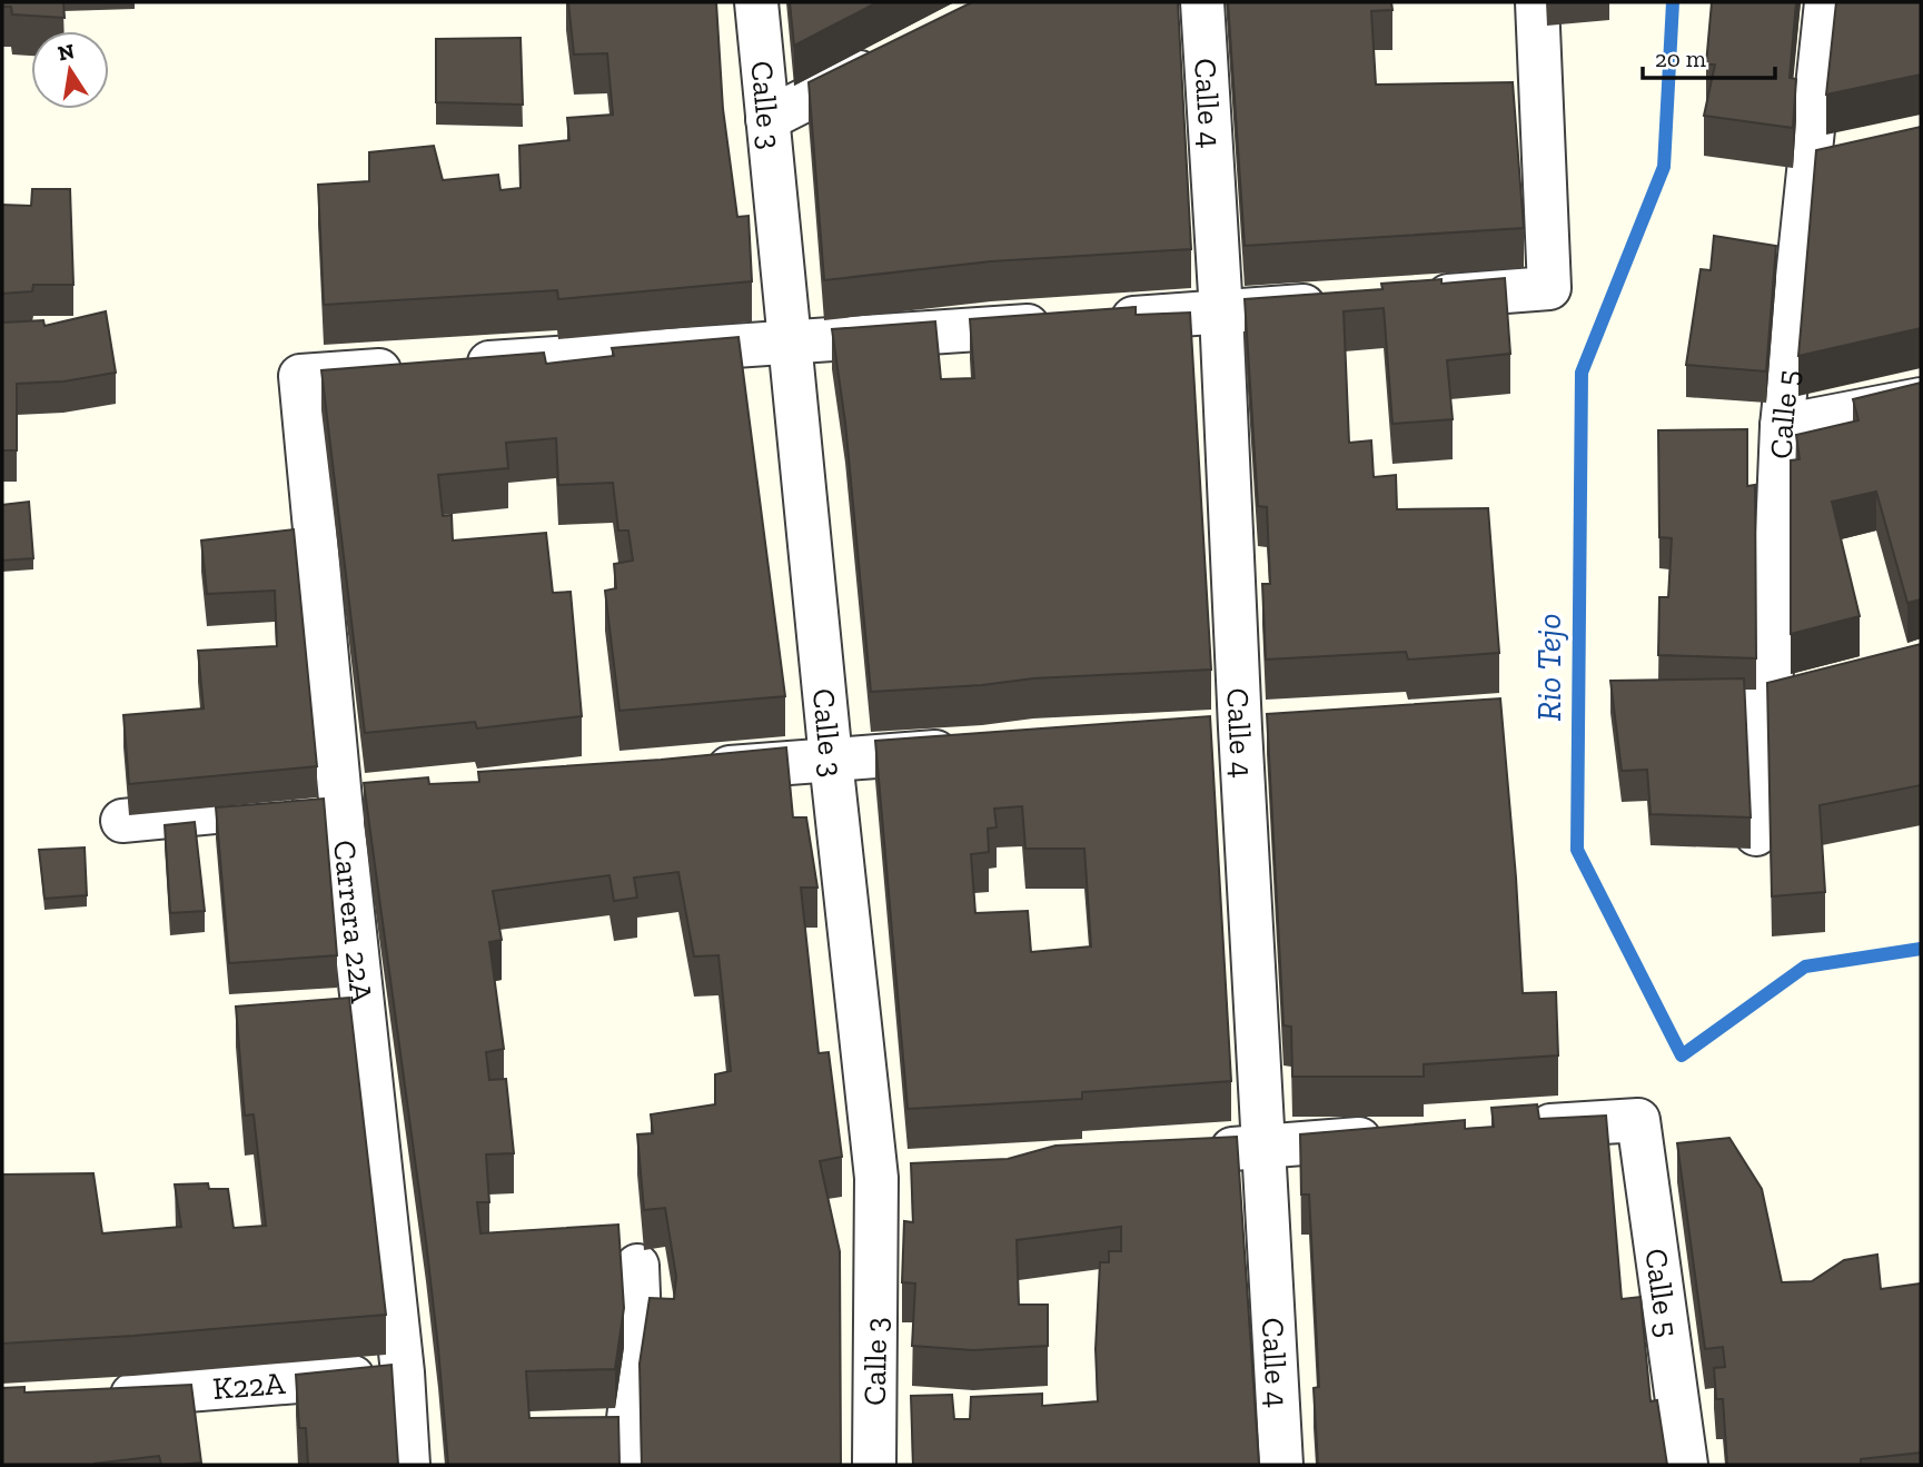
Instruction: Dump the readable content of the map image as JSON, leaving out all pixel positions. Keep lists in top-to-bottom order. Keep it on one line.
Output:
{"streets":{"street":["Calle 4","Calle 3","Calle 5","Carrera 22A","K22A"]},"crossings":[["Calle 3","Carrera 22A"],["Carrera 22A","K22A"]],"water":["Rio Tejo"],"scale_bar":"20 m","north":"top"}
